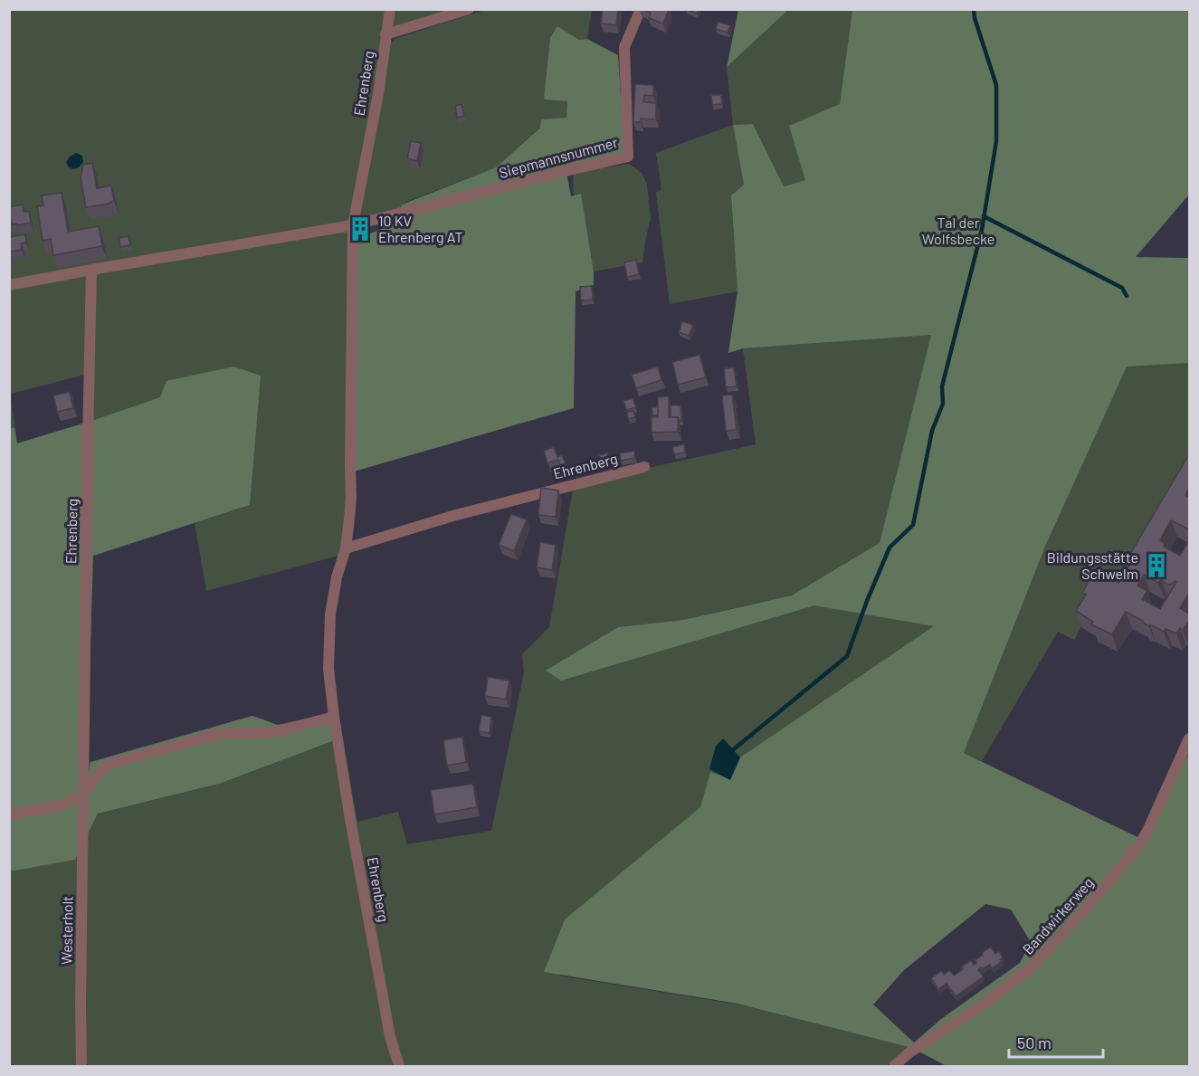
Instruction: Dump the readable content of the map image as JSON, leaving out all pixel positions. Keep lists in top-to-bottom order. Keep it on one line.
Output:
{"streets":{"street":["Ehrenberg","Siepmannsnummer","Bandwirkerweg","Westerholt"]},"crossings":[["Ehrenberg","Siepmannsnummer"],["Ehrenberg","Westerholt"]],"parks":["Tal der Wolfsbecke"],"places":{"building":["10 KV Ehrenberg AT","Bildungsstätte Schwelm"]},"scale_bar":"50 m"}
